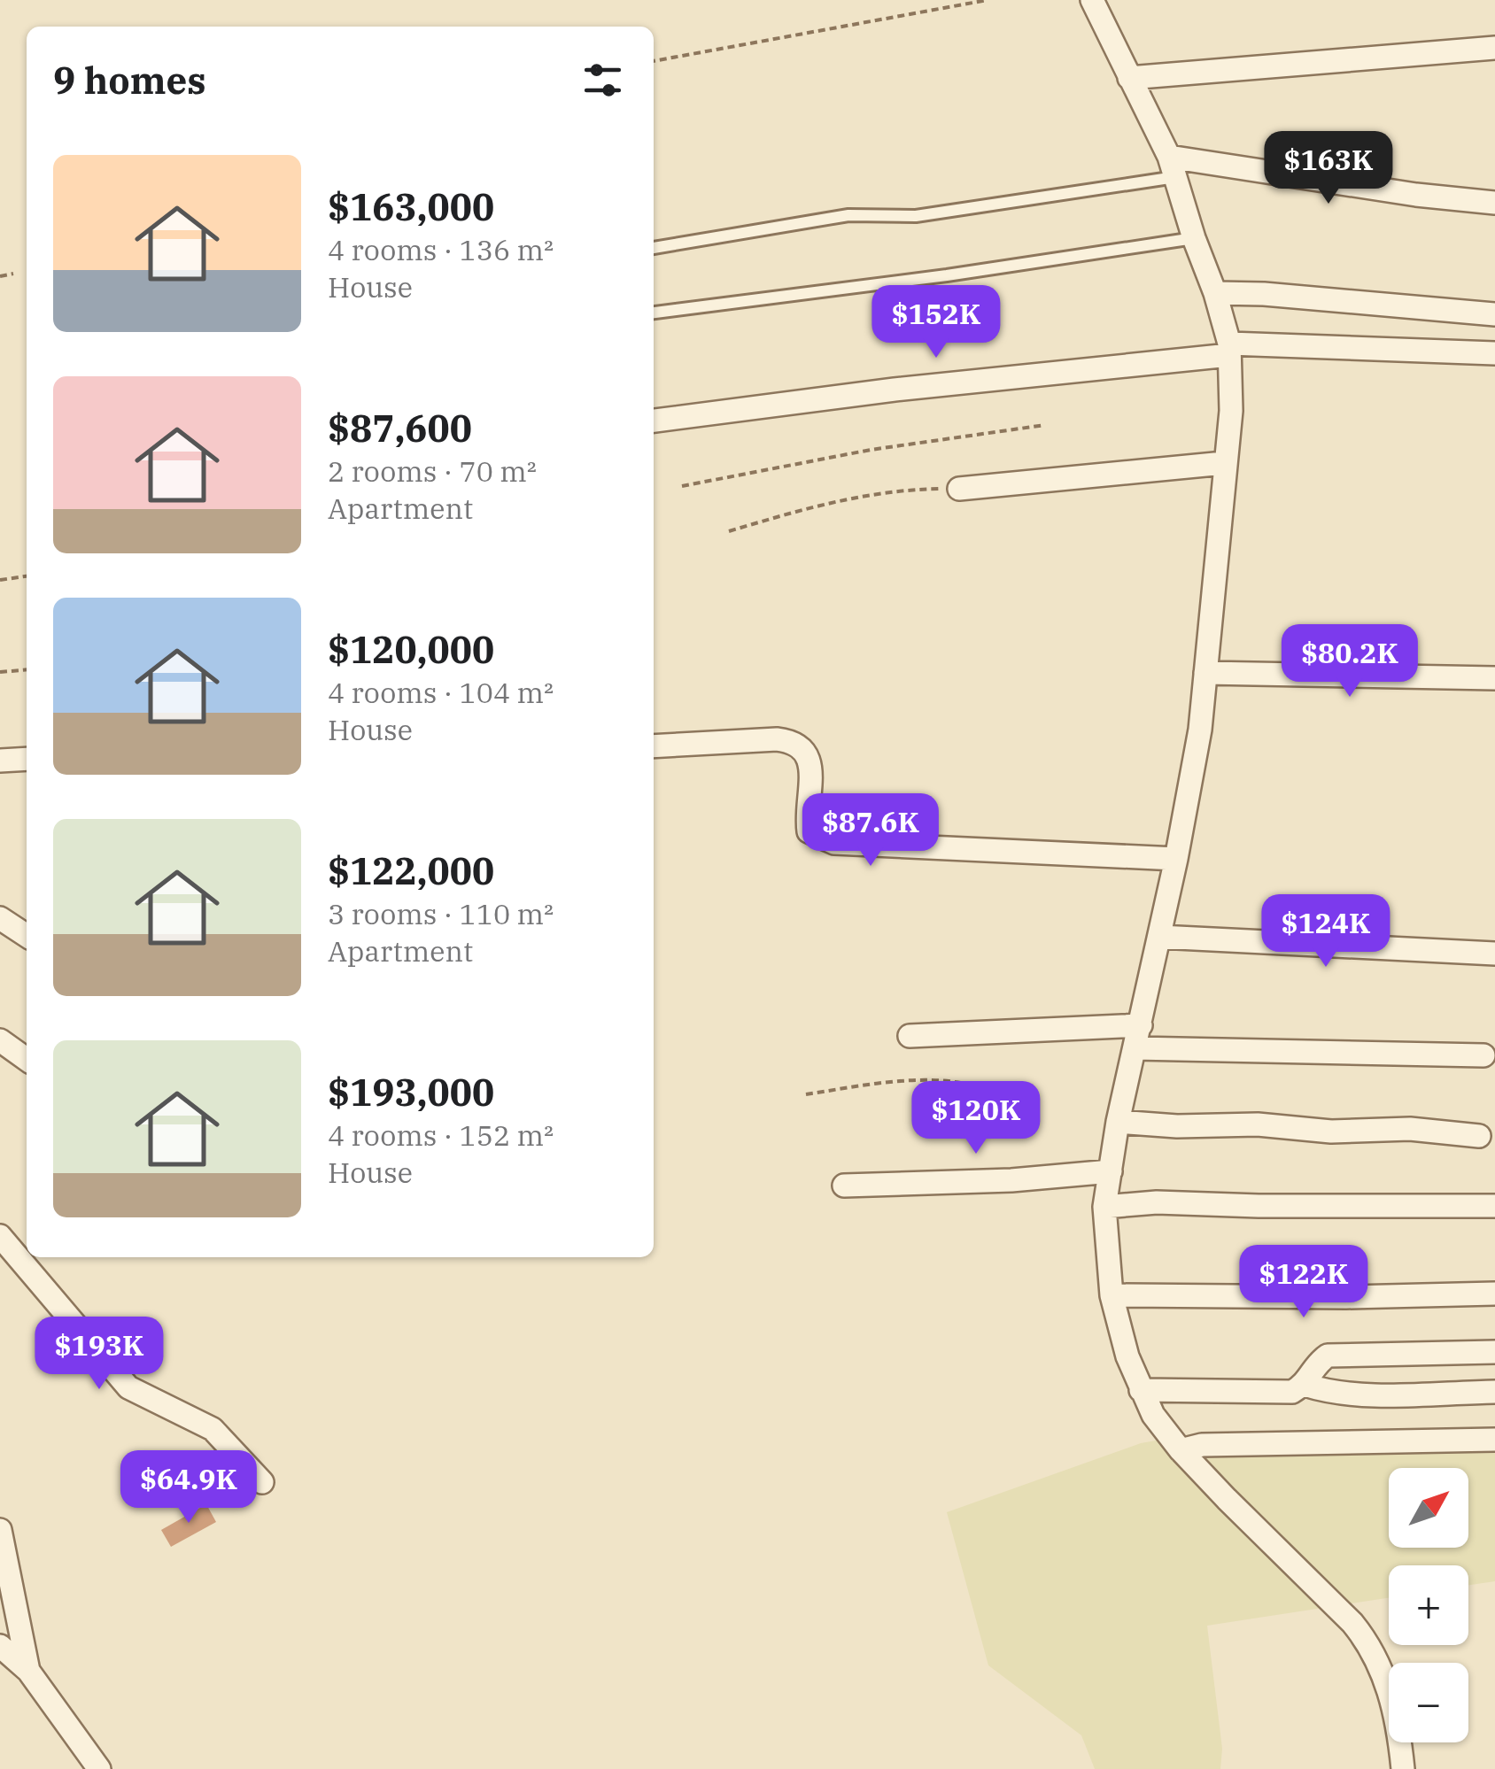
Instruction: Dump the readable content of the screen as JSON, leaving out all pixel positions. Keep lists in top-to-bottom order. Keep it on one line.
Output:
{"north":"top right","page":{"heading":"9 homes","price":["$163K","$152K","$80.2K","$87.6K","$124K","$120K","$122K","$193K","$64.9K"],"list":[{"name":"$163,000","note":"4 rooms · 136 m² · House"},{"name":"$87,600","note":"2 rooms · 70 m² · Apartment"},{"name":"$120,000","note":"4 rooms · 104 m² · House"},{"name":"$122,000","note":"3 rooms · 110 m² · Apartment"},{"name":"$193,000","note":"4 rooms · 152 m² · House"}],"map_buttons":["+","−"]}}
